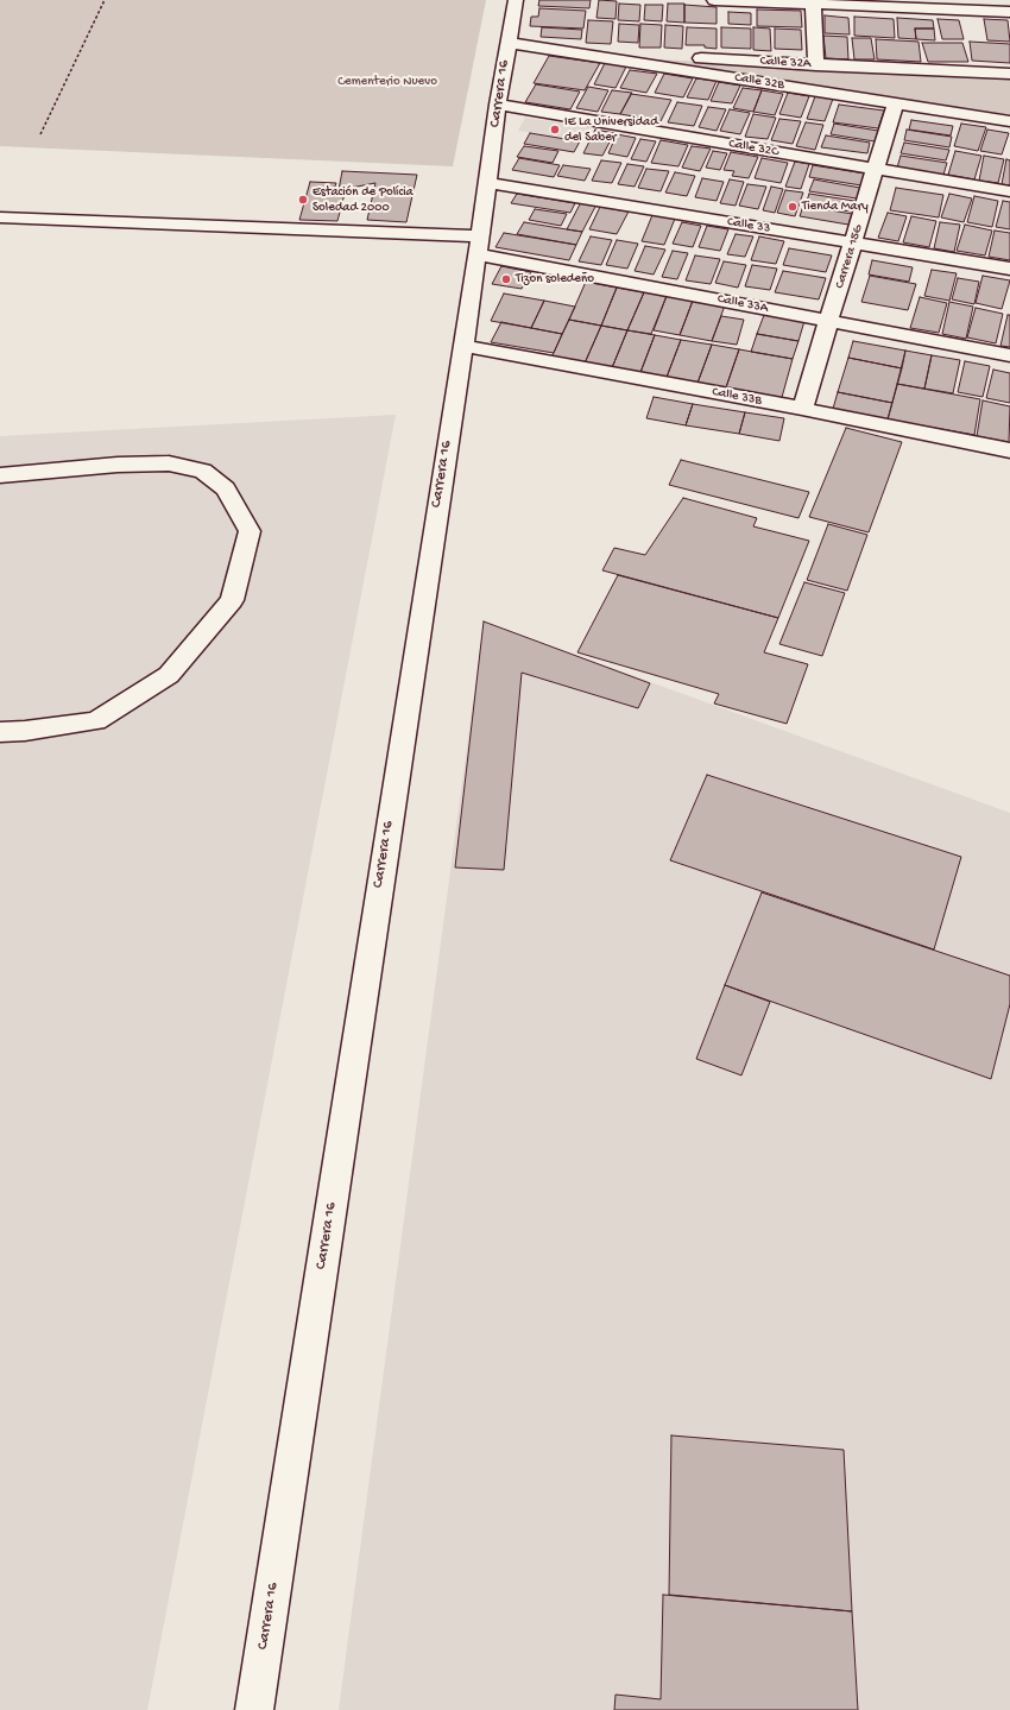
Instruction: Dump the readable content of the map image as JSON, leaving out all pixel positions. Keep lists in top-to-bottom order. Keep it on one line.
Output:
{"streets":{"street":["Calle 32A","Calle 32B","Carrera 16","Calle 32C","Calle 33","Carrera 15G","Calle 33A","Calle 33B"]},"crossings":[["Calle 32A","Calle 32B"],["Calle 32B","Carrera 16"],["Calle 32B","Carrera 15G"],["Carrera 16","Calle 32C"],["Carrera 16","Calle 33"],["Carrera 16","Calle 33A"],["Carrera 16","Calle 33B"],["Calle 32C","Carrera 15G"],["Calle 33","Carrera 15G"],["Carrera 15G","Calle 33A"],["Carrera 15G","Calle 33B"]],"parks":["Cementerio Nuevo"],"places":["IE La Universidad del Saber","Estación de Polícia Soledad 2000","Tienda Mary","Tizon soledeño"]}
